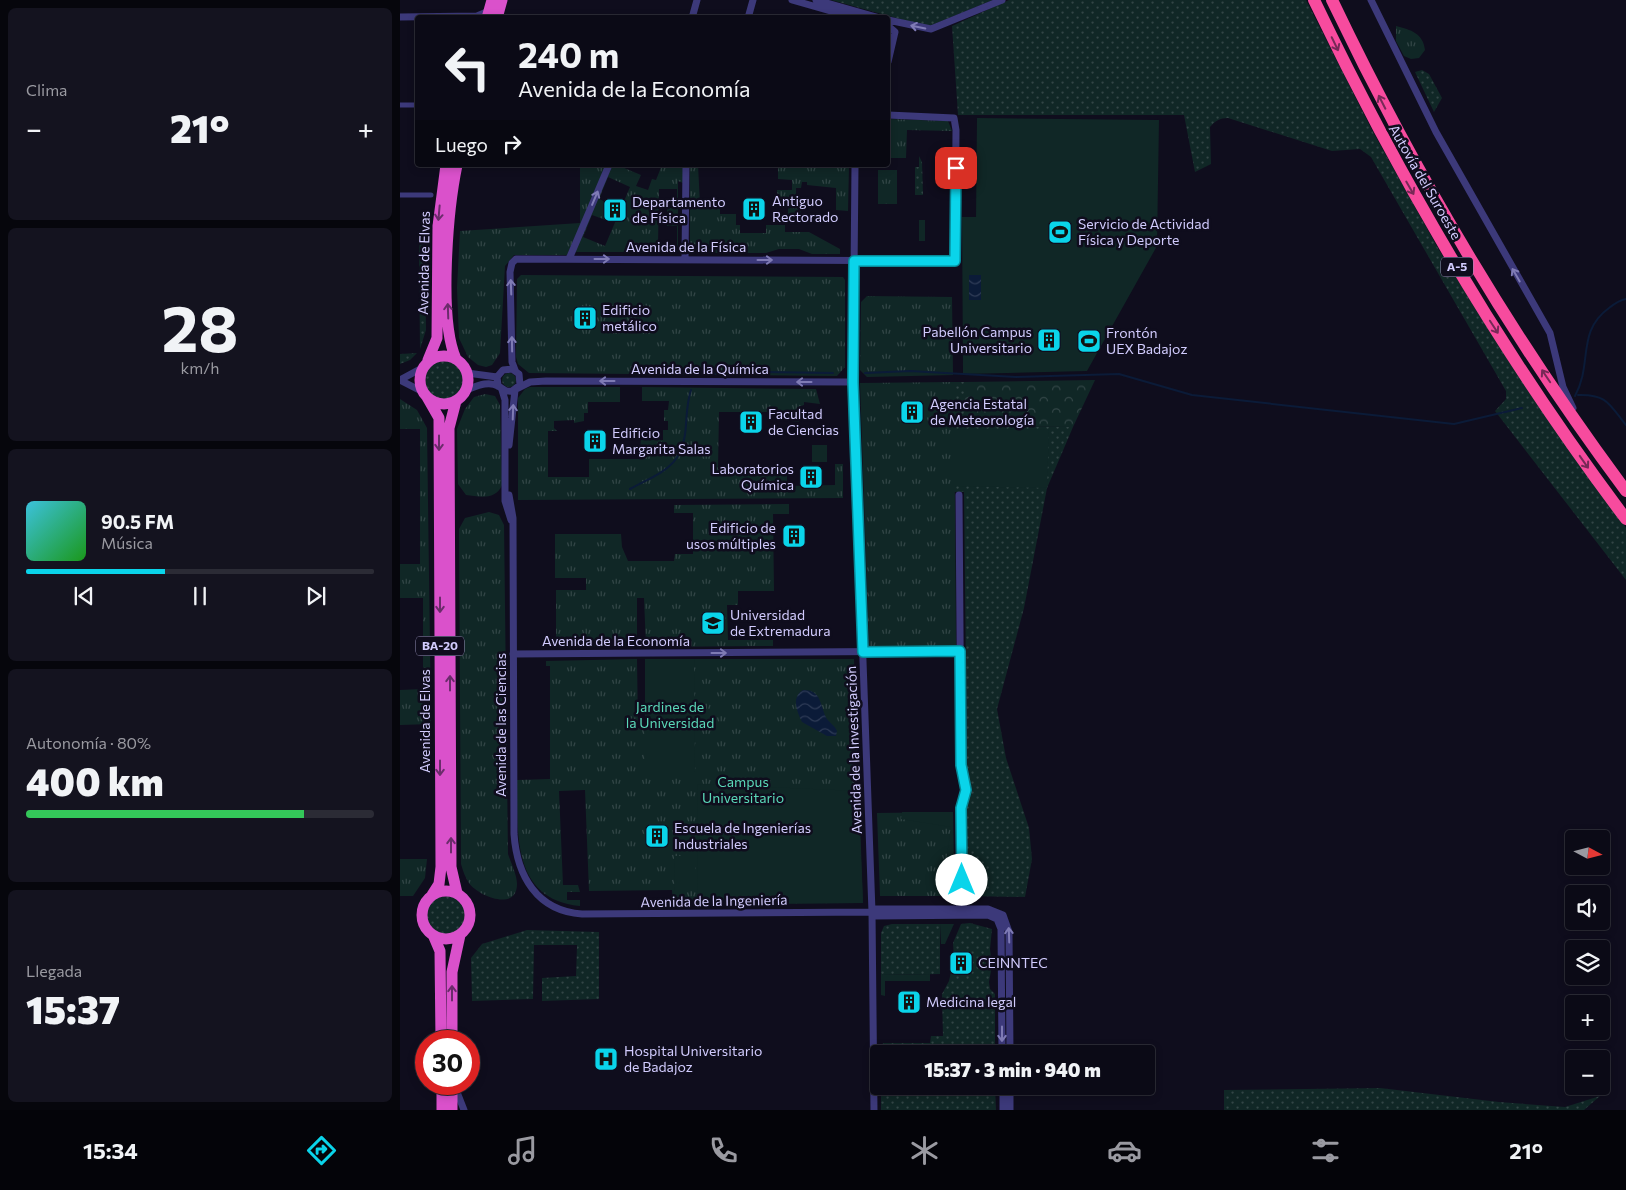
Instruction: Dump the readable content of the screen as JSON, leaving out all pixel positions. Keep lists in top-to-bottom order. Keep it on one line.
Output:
{"streets":{"highway":["Autovía del Suroeste","Avenida de Elvas","A-5","BA-20"],"street":["Avenida de la Física","Avenida de la Química","Avenida de la Economía","Avenida de las Ciencias","Avenida de la Investigación","Avenida de la Ingeniería"]},"crossings":[["Avenida de la Física","Avenida de la Química"],["Avenida de la Física","Avenida de las Ciencias"],["Avenida de la Física","Avenida de la Investigación"],["Avenida de Elvas","BA-20"],["Avenida de la Química","Avenida de las Ciencias"],["Avenida de la Química","Avenida de la Investigación"],["Avenida de la Economía","Avenida de las Ciencias"],["Avenida de la Economía","Avenida de la Investigación"],["Avenida de las Ciencias","Avenida de la Ingeniería"],["Avenida de la Investigación","Avenida de la Ingeniería"]],"one_way":["Avenida de la Química","Avenida de la Economía"],"parks":["Jardines de la Universidad","Campus Universitario"],"places":{"building":["Antiguo Rectorado","Departamento de Física","Edificio metálico","Pabellón Campus Universitario","Agencia Estatal de Meteorología","Facultad de Ciencias","Edificio Margarita Salas","Laboratorios Química","Edificio de usos múltiples","Escuela de Ingenierías Industriales","CEINNTEC","Medicina legal"],"sports":["Servicio de Actividad Física y Deporte","Frontón UEX Badajoz"],"school or university":["Universidad de Extremadura"],"hospital":["Hospital Universitario de Badajoz"]},"north":"right","page":{"tile":["Clima",["28","km/h"],["Autonomía · 80%","400 km"],["Llegada","15:37"]],"turn":["240 m","Avenida de la Economía"],"heat":["−","21°","+"],"then":"Luego","song":["90.5 FM","Música"],"map_buttons":["+","−"],"limit":"30","trip":"15:37 · 3 min · 940 m","tabs":["15:34","21°"]}}
